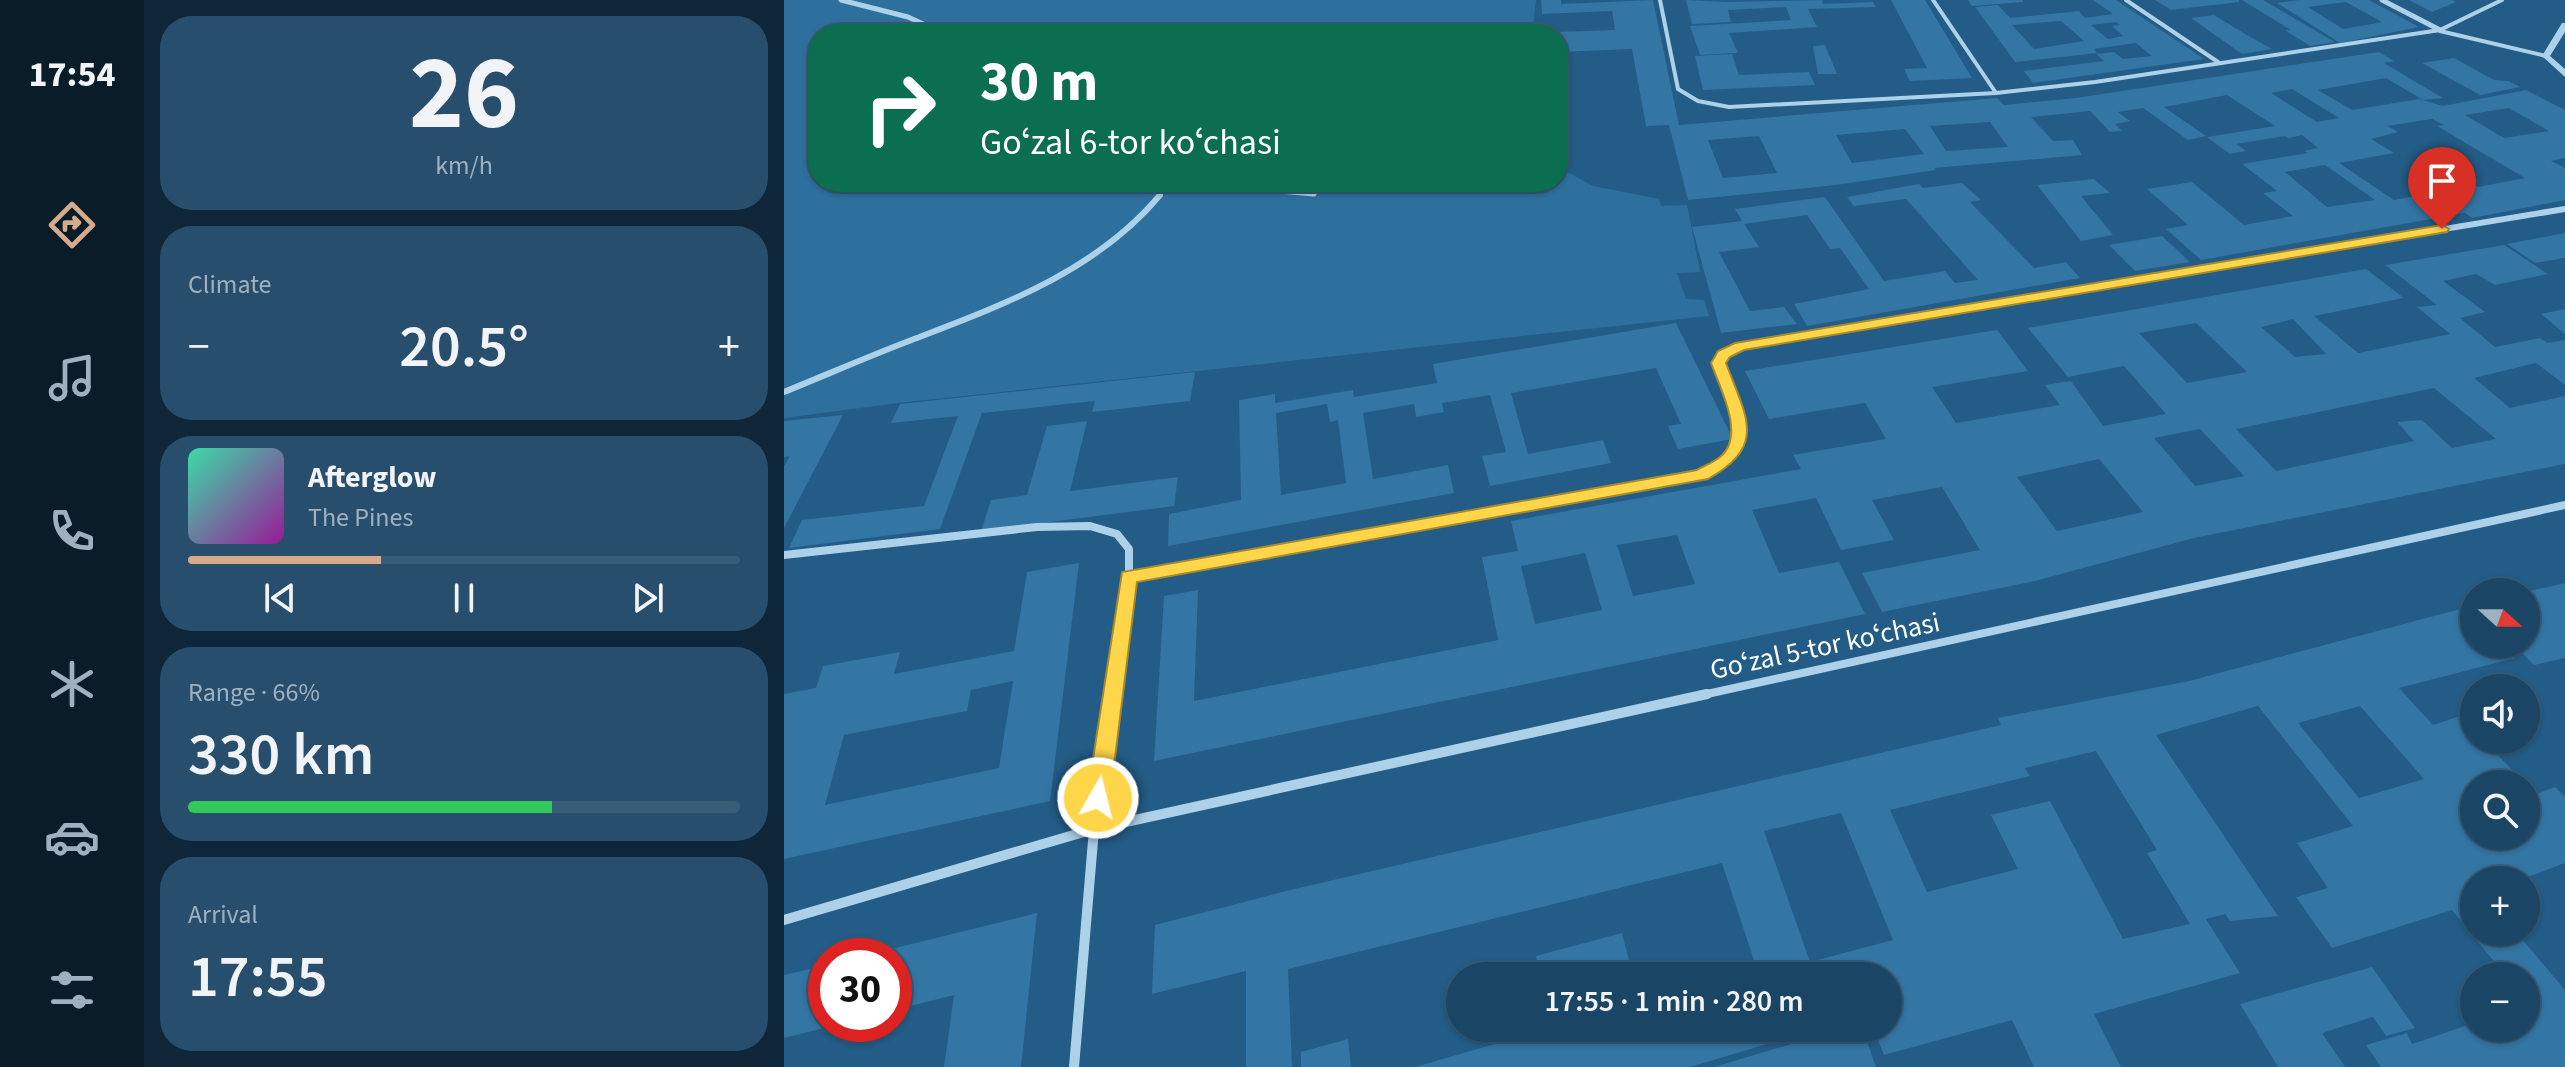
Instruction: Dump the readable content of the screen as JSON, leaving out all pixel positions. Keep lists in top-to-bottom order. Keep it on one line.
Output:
{"streets":{"street":["Goʻzal 5-tor koʻchasi"]},"north":"right","page":{"tabs":"17:54","tile":[["26","km/h"],"Climate",["Range · 66%","330 km"],["Arrival","17:55"]],"turn":["30 m","Goʻzal 6-tor koʻchasi"],"heat":["−","20.5°","+"],"song":["Afterglow","The Pines"],"map_buttons":["+","−"],"limit":"30","trip":"17:55 · 1 min · 280 m"}}
